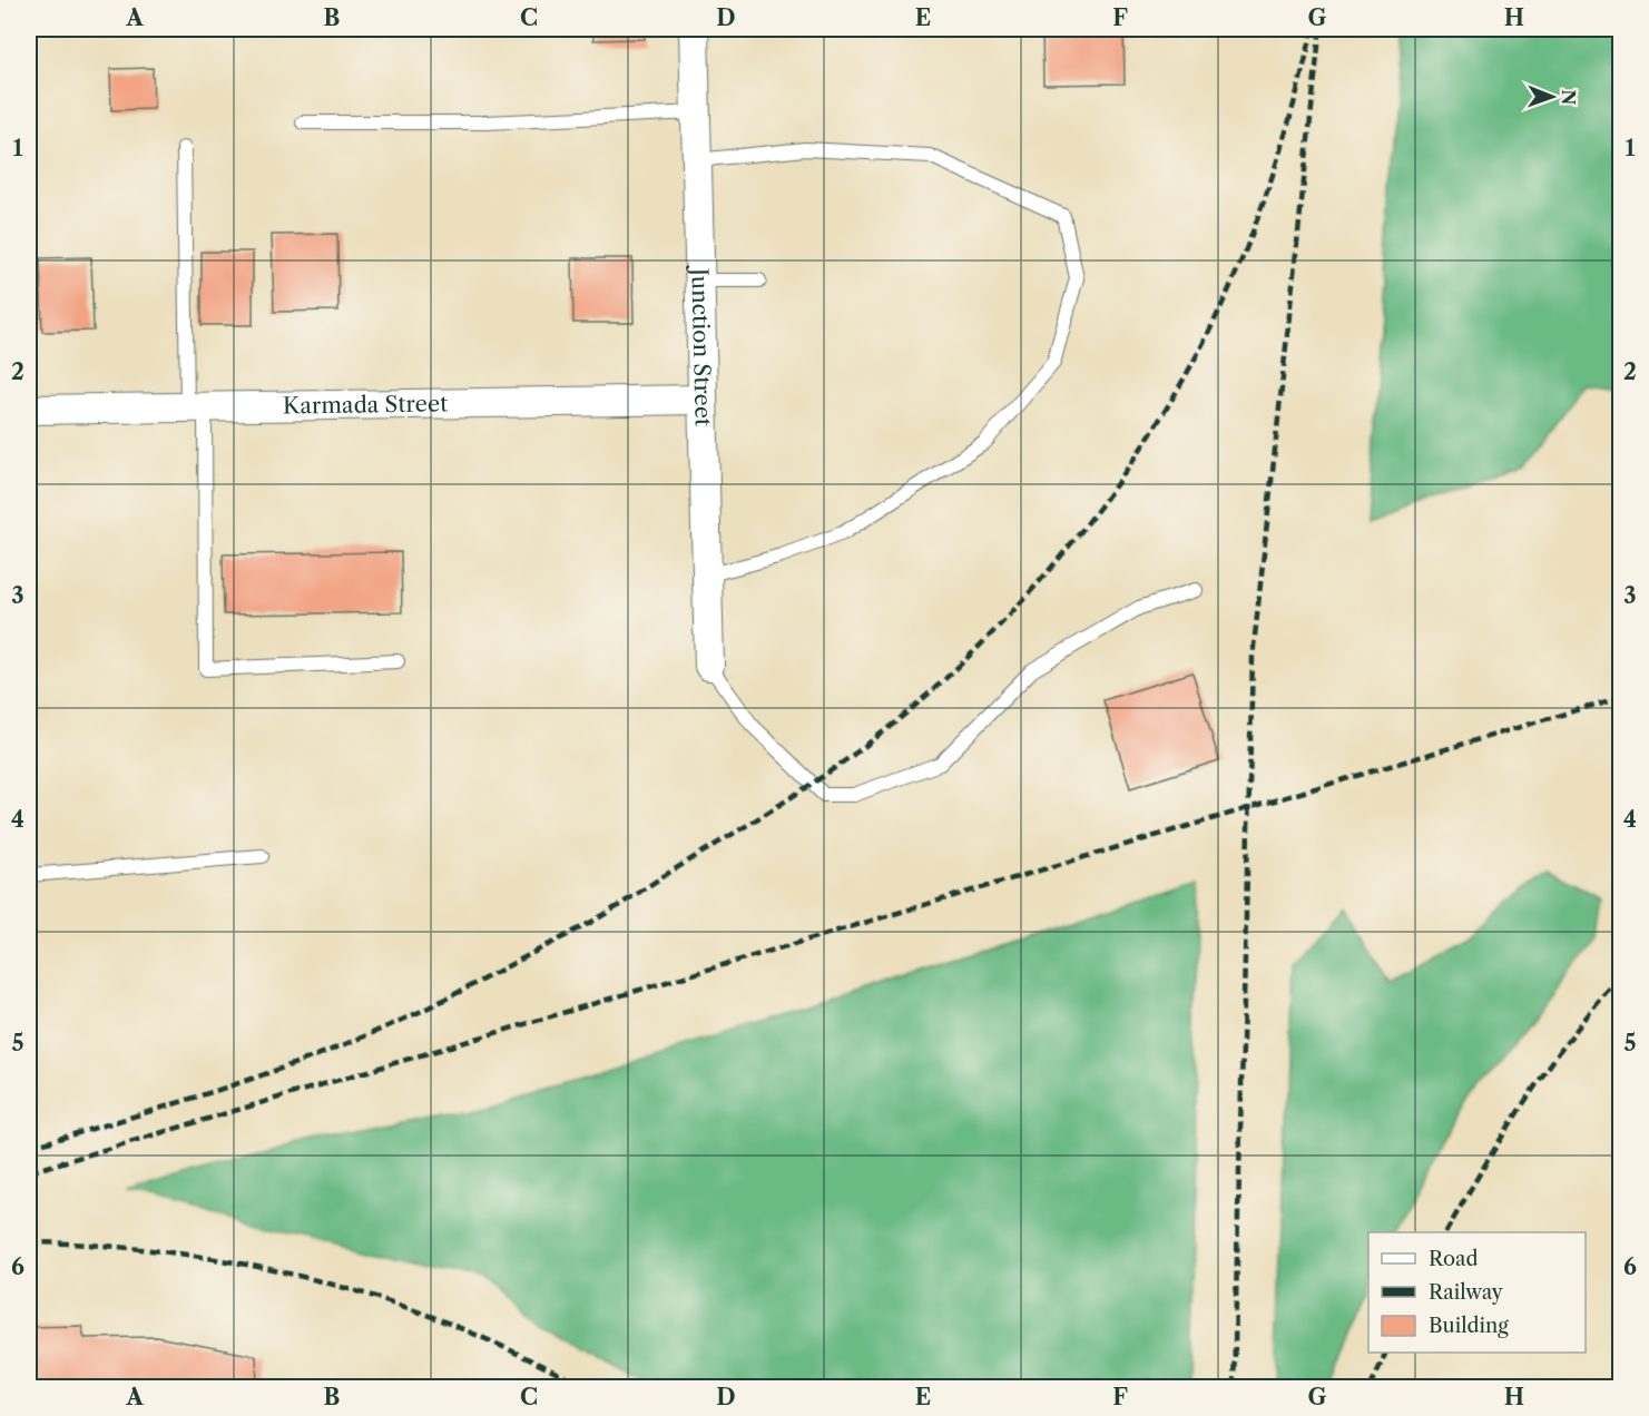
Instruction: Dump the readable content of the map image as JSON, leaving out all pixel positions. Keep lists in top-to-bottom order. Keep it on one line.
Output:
{"streets":{"street":["Junction Street","Karmada Street"]},"crossings":[["Junction Street","Karmada Street"]],"legend":["Road","Railway","Building"],"north":"right","grid":{"columns":["A","B","C","D","E","F","G","H"],"rows":["1","2","3","4","5","6"]}}
